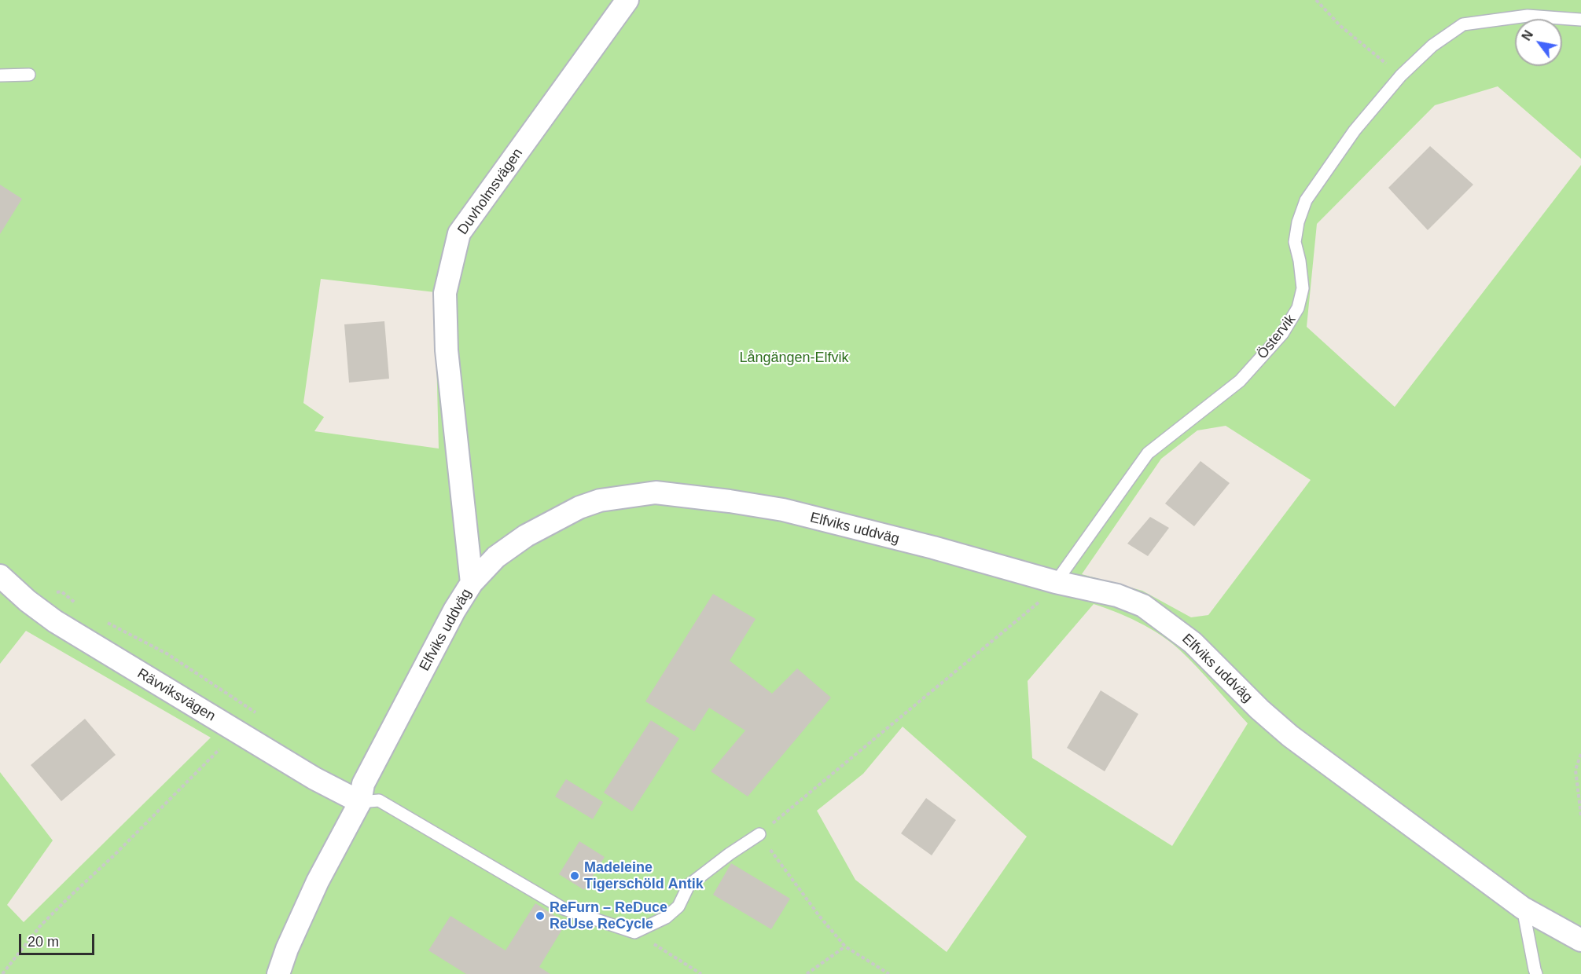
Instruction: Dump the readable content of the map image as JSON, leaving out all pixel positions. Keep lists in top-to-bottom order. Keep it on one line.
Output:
{"streets":{"street":["Duvholmsvägen","Elfviks uddväg","Rävviksvägen"],"lane":["Östervik"]},"crossings":[["Duvholmsvägen","Elfviks uddväg"],["Östervik","Elfviks uddväg"],["Elfviks uddväg","Rävviksvägen"]],"parks":["Långängen-Elfvik"],"places":["Madeleine Tigerschöld Antik","ReFurn – ReDuce ReUse ReCycle"],"scale_bar":"20 m","north":"top left"}
